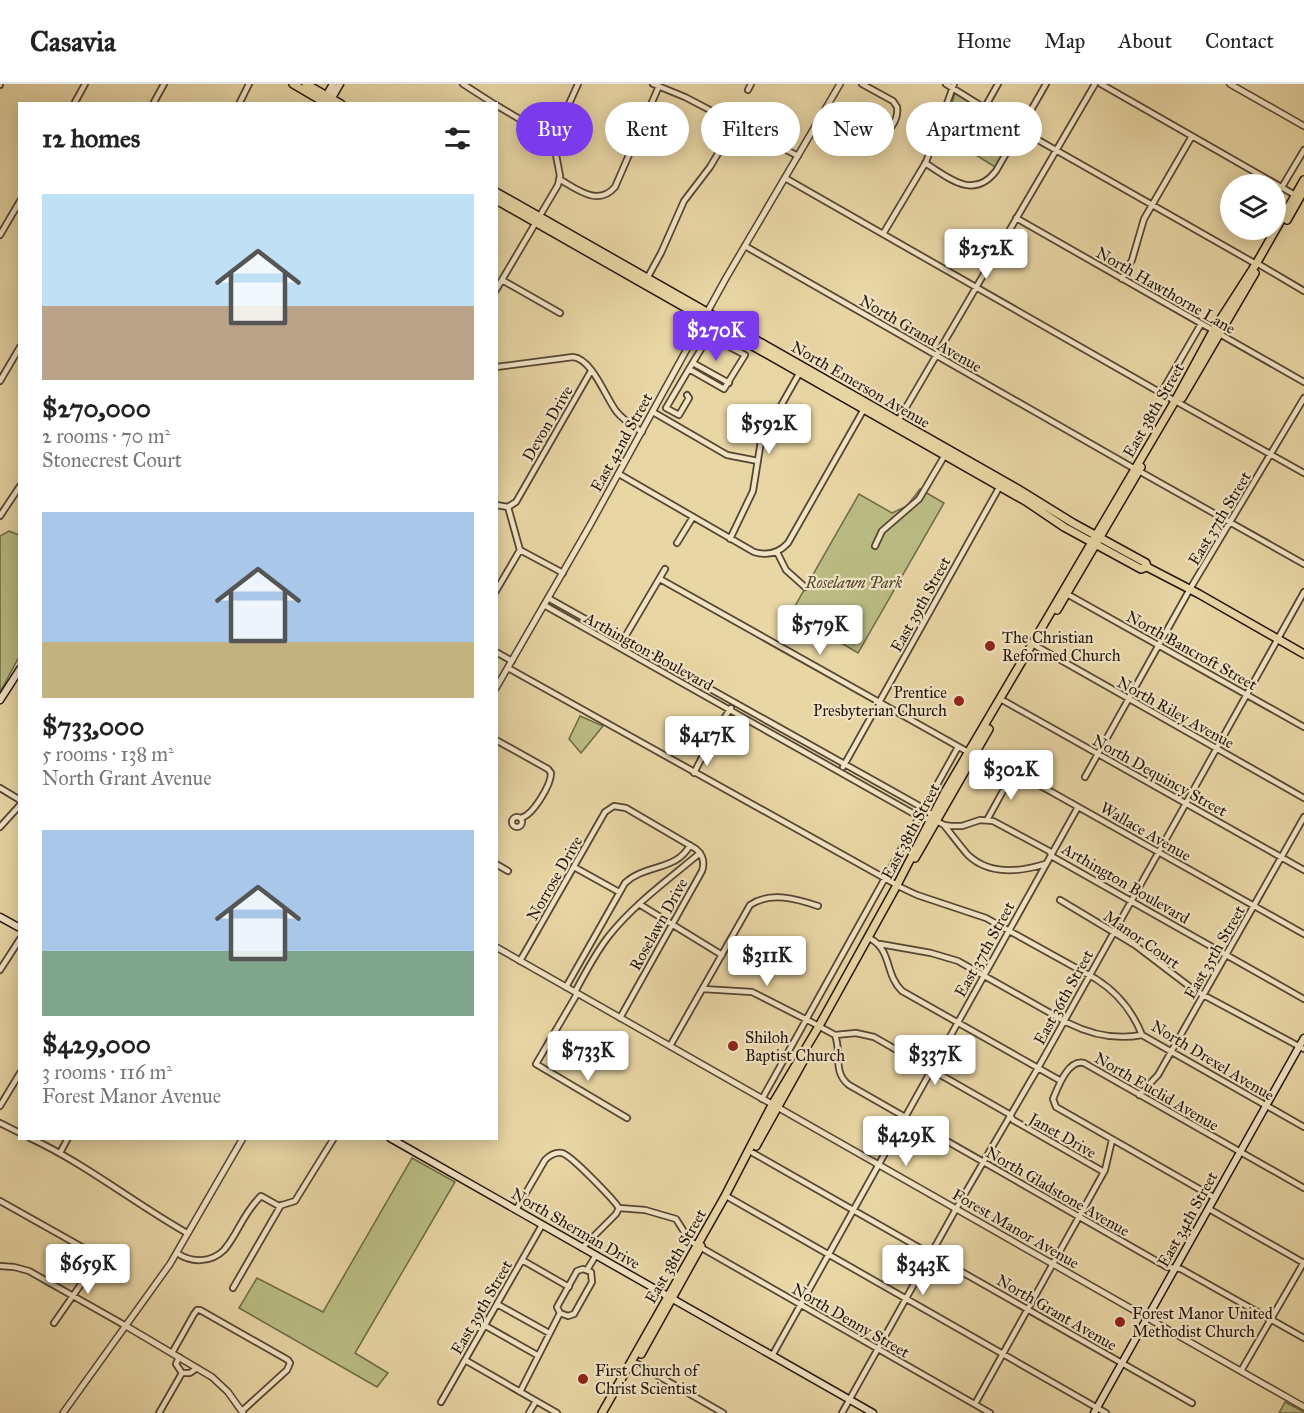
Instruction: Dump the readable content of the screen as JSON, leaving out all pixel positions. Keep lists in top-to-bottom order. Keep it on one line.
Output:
{"streets":{"main road":["North Emerson Avenue","East 38th Street","East 34th Street","North Sherman Drive"],"street":["North Hawthorne Lane","North Grand Avenue","Devon Drive","East 42nd Street","East 37th Street","East 39th Street","North Bancroft Street","Arthington Boulevard","North Riley Avenue","North Dequincy Street","Wallace Avenue","Norrose Drive","Roselawn Drive","Manor Court","East 35th Street","East 36th Street","North Drexel Avenue","North Euclid Avenue","Janet Drive","North Gladstone Avenue","Forest Manor Avenue","North Grant Avenue","North Denny Street"]},"crossings":[["North Hawthorne Lane","East 38th Street"],["North Grand Avenue","East 38th Street"],["North Grand Avenue","East 42nd Street"],["North Grand Avenue","East 37th Street"],["North Emerson Avenue","East 38th Street"],["North Emerson Avenue","East 42nd Street"],["North Emerson Avenue","East 37th Street"],["North Emerson Avenue","East 39th Street"],["North Emerson Avenue","East 36th Street"],["East 38th Street","North Bancroft Street"],["East 38th Street","Arthington Boulevard"],["East 38th Street","North Riley Avenue"],["East 38th Street","North Dequincy Street"],["East 38th Street","Wallace Avenue"],["East 38th Street","North Drexel Avenue"],["East 38th Street","North Sherman Drive"],["East 38th Street","Forest Manor Avenue"],["East 38th Street","North Grant Avenue"],["East 38th Street","North Denny Street"],["East 42nd Street","Arthington Boulevard"],["East 42nd Street","North Drexel Avenue"],["East 37th Street","North Bancroft Street"],["East 37th Street","Arthington Boulevard"],["East 37th Street","North Riley Avenue"],["East 37th Street","North Dequincy Street"],["East 37th Street","Wallace Avenue"],["East 37th Street","North Drexel Avenue"],["East 37th Street","Janet Drive"],["East 37th Street","North Gladstone Avenue"],["East 37th Street","North Sherman Drive"],["East 37th Street","Forest Manor Avenue"],["East 37th Street","North Grant Avenue"],["East 37th Street","North Denny Street"],["East 39th Street","Arthington Boulevard"],["East 39th Street","Wallace Avenue"],["East 39th Street","North Sherman Drive"],["North Bancroft Street","East 36th Street"],["Arthington Boulevard","East 35th Street"],["Arthington Boulevard","East 36th Street"],["North Riley Avenue","East 36th Street"],["North Dequincy Street","East 35th Street"],["North Dequincy Street","East 36th Street"],["Wallace Avenue","East 35th Street"],["Wallace Avenue","East 36th Street"],["Norrose Drive","Forest Manor Avenue"],["Roselawn Drive","Forest Manor Avenue"],["Manor Court","East 35th Street"],["Manor Court","East 36th Street"],["Manor Court","East 34th Street"],["East 35th Street","North Drexel Avenue"],["East 35th Street","North Euclid Avenue"],["East 36th Street","North Drexel Avenue"],["East 36th Street","Janet Drive"],["East 36th Street","North Gladstone Avenue"],["East 36th Street","North Sherman Drive"],["East 36th Street","Forest Manor Avenue"],["East 36th Street","North Grant Avenue"],["East 36th Street","North Denny Street"],["North Drexel Avenue","East 34th Street"],["North Euclid Avenue","East 34th Street"],["Janet Drive","North Gladstone Avenue"],["North Gladstone Avenue","East 34th Street"],["East 34th Street","Forest Manor Avenue"],["East 34th Street","North Grant Avenue"]],"parks":["Roselawn Park"],"places":["The Christian Reformed Church","Prentice Presbyterian Church","Shiloh Baptist Church","Forest Manor United Methodist Church","First Church of Christ Scientist"],"page":{"header":"Casavia","nav":["Home","Map","About","Contact"],"chip":["Buy","Rent","Filters","New","Apartment"],"heading":"12 homes","list":[{"name":"$270,000","note":"2 rooms · 70 m² · Stonecrest Court"},{"name":"$733,000","note":"5 rooms · 138 m² · North Grant Avenue"},{"name":"$429,000","note":"3 rooms · 116 m² · Forest Manor Avenue"}],"price":["$252K","$270K","$592K","$579K","$417K","$302K","$311K","$733K","$337K","$429K","$659K","$343K"]}}
